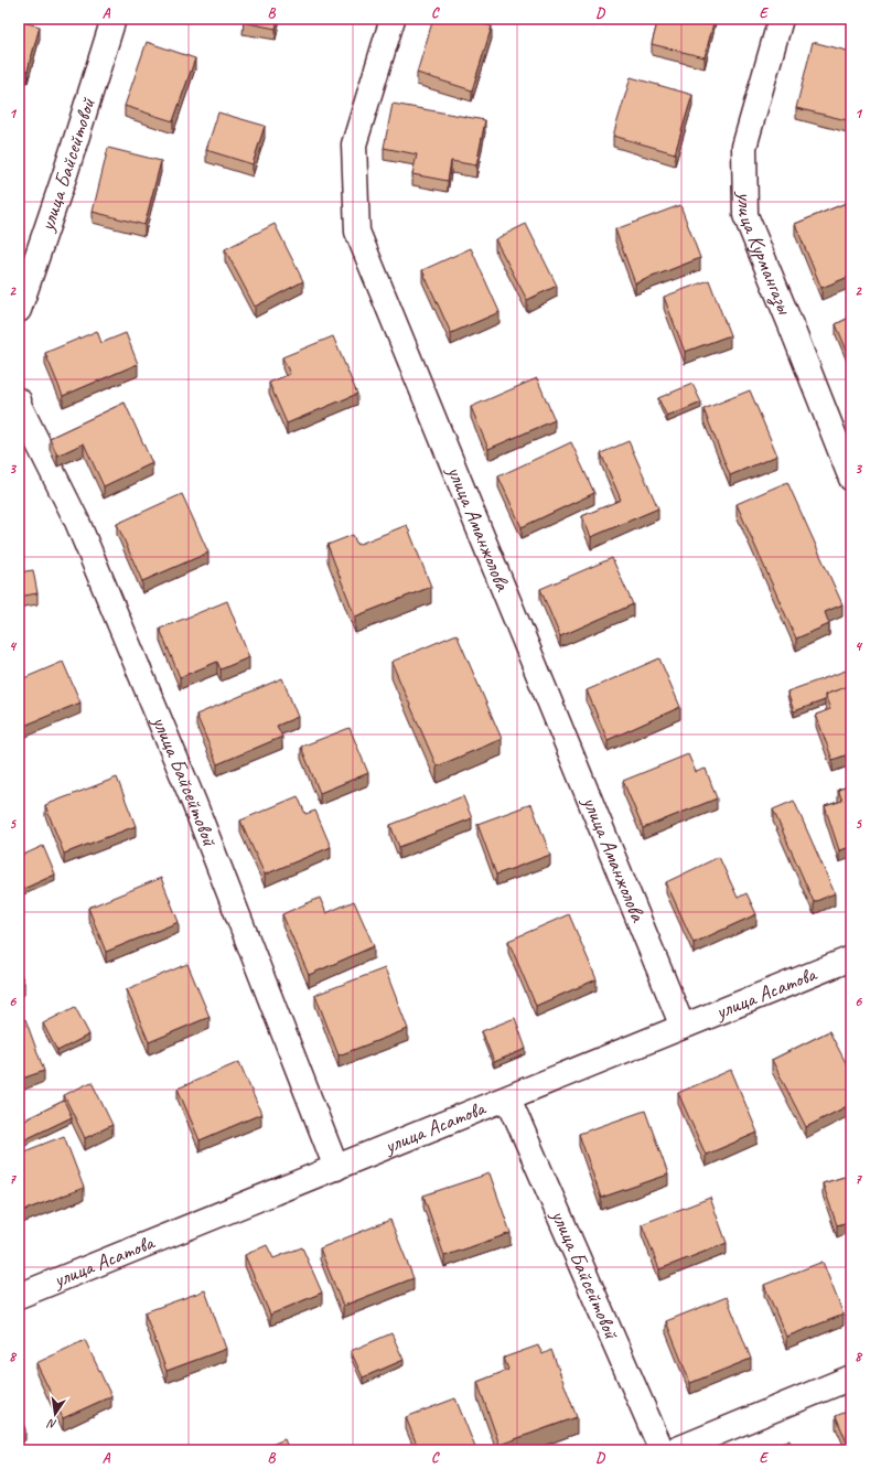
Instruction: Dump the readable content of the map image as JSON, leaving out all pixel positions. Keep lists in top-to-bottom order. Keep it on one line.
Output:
{"streets":{"street":["улица Байсейтовой","улица Курмангазы","улица Аманжолова","улица Асатова"]},"crossings":[["улица Байсейтовой","улица Асатова"],["улица Аманжолова","улица Асатова"]],"north":"bottom","grid":{"columns":["A","B","C","D","E"],"rows":["1","2","3","4","5","6","7","8"]}}
